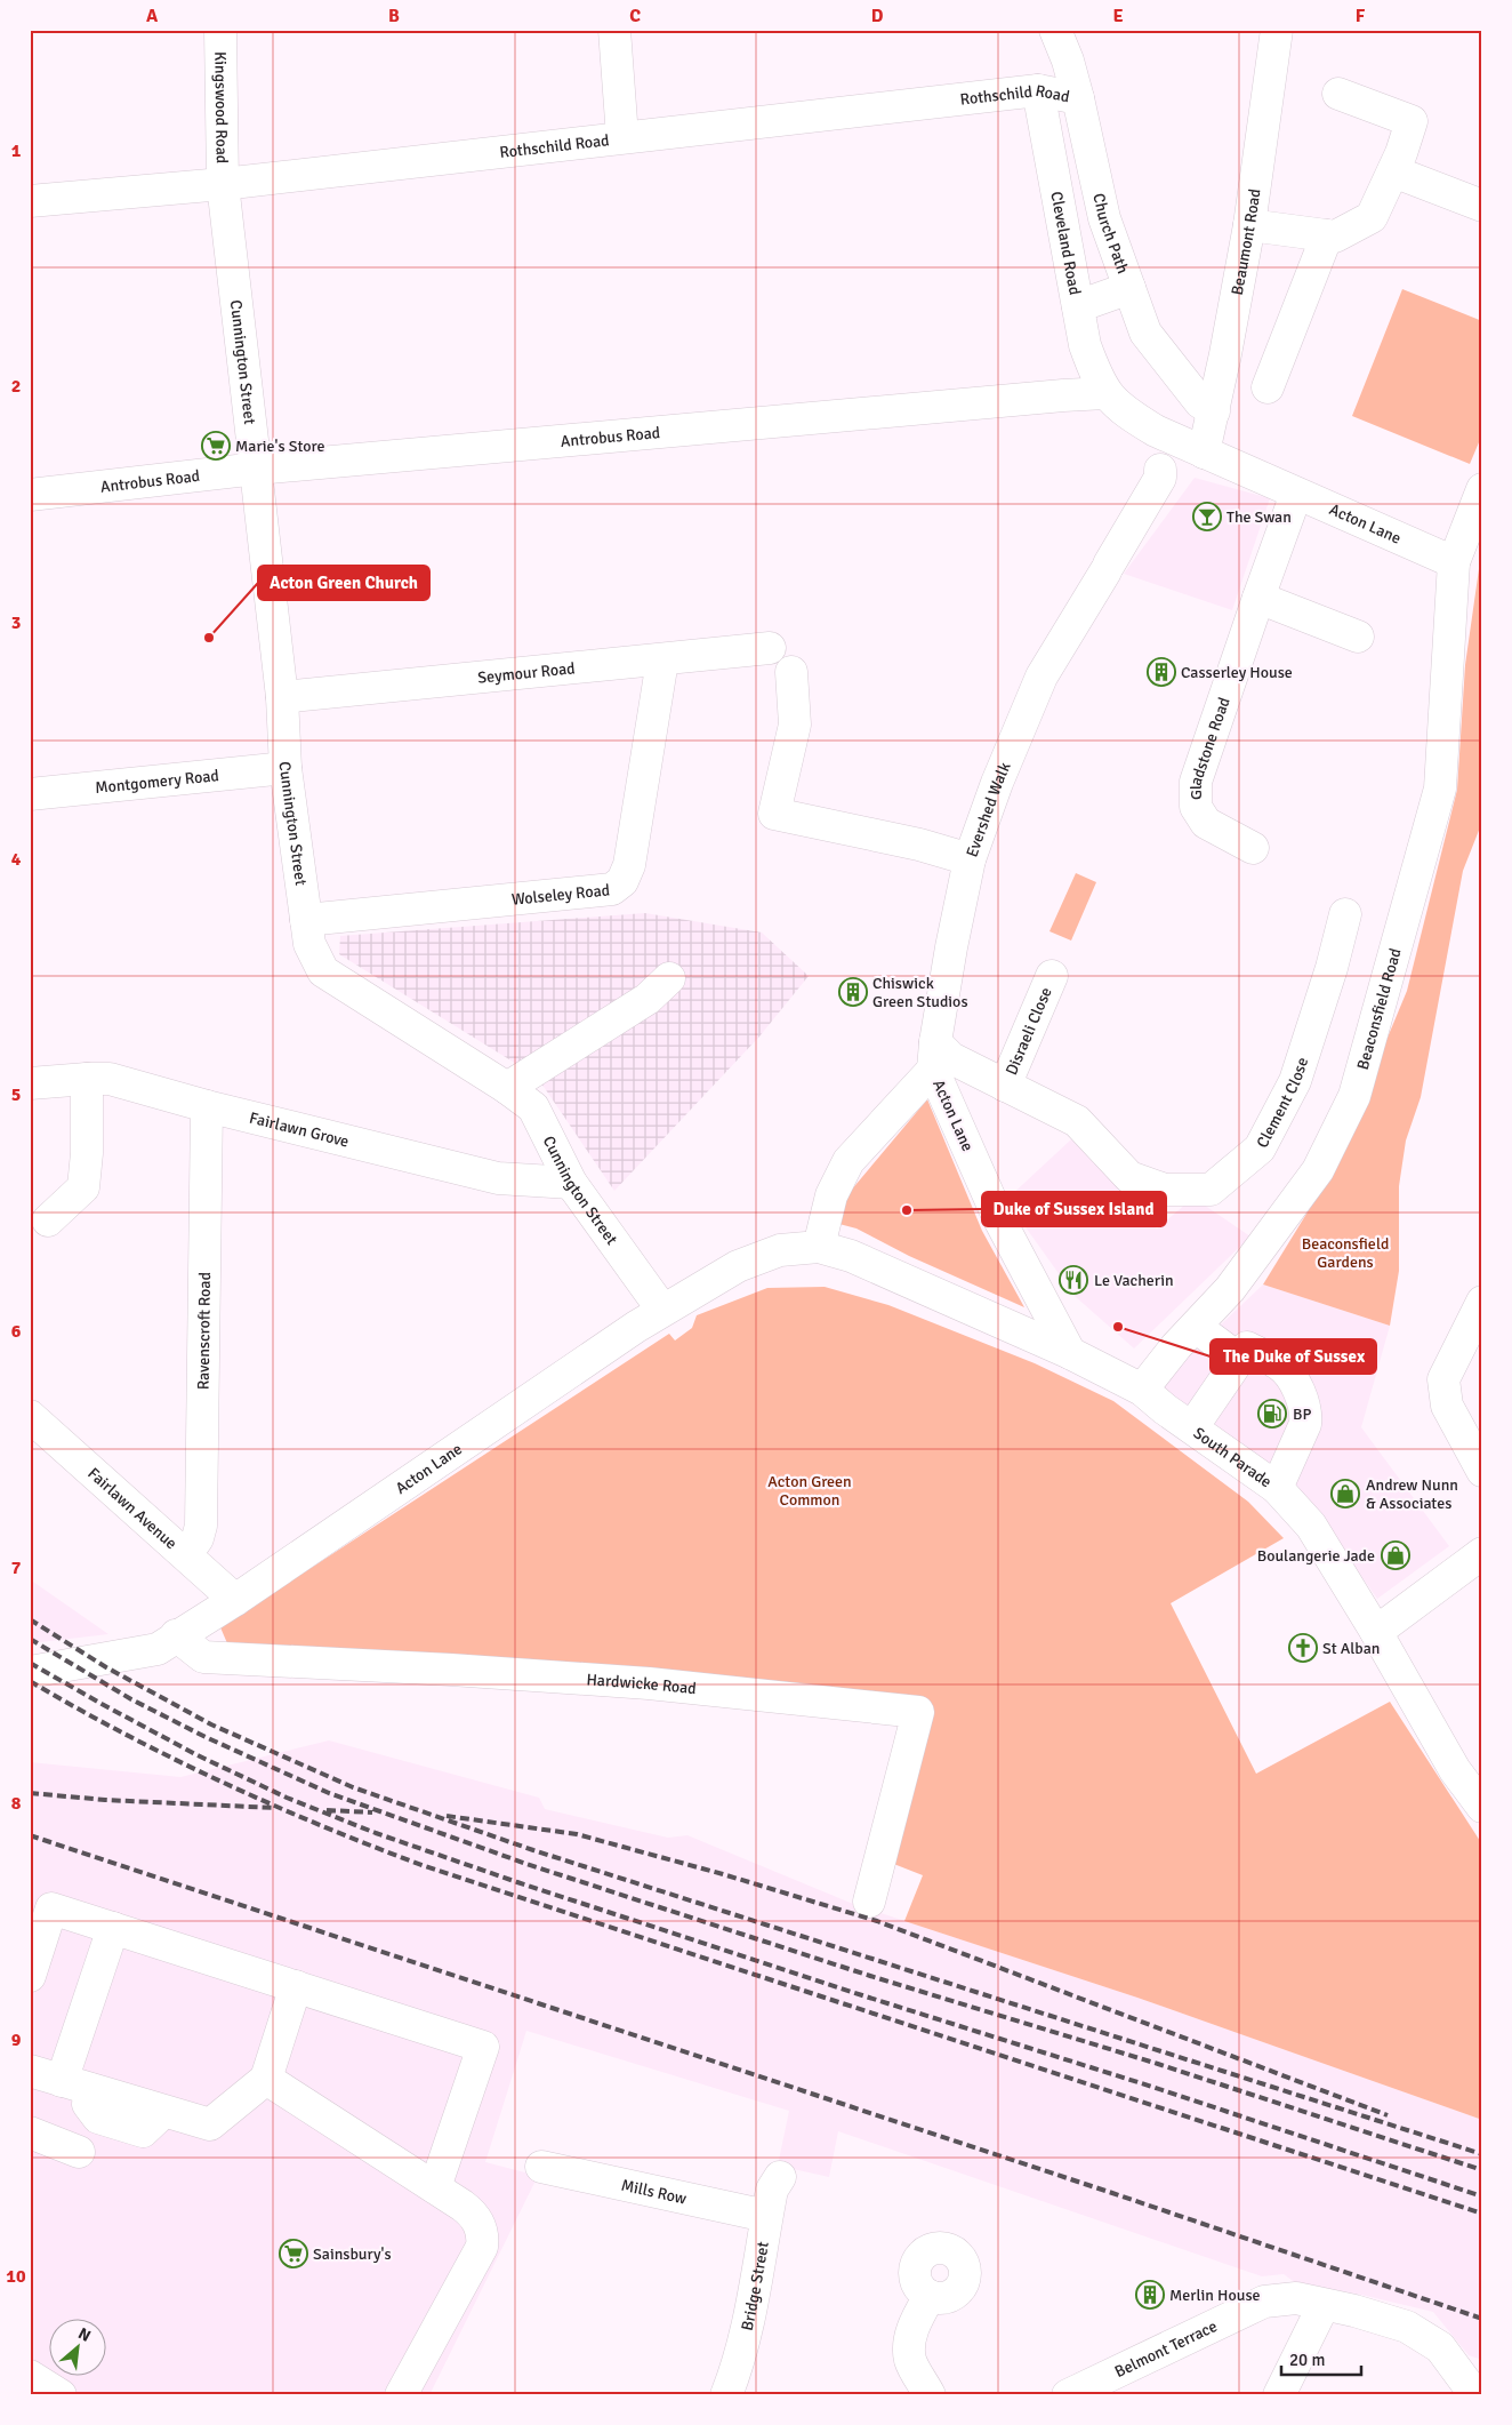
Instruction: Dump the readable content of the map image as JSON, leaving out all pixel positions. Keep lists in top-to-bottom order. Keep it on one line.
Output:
{"streets":{"street":["Rothschild Road","Kingswood Road","Church Path","Beaumont Road","Cleveland Road","Cunnington Street","Antrobus Road","Acton Lane","Seymour Road","Gladstone Road","Montgomery Road","Evershed Walk","Wolseley Road","Beaconsfield Road","Disraeli Close","Clement Close","Fairlawn Grove","Ravenscroft Road","South Parade","Fairlawn Avenue","Hardwicke Road","Mills Row","Bridge Street","Belmont Terrace"]},"crossings":[["Rothschild Road","Kingswood Road"],["Rothschild Road","Church Path"],["Rothschild Road","Cleveland Road"],["Rothschild Road","Cunnington Street"],["Kingswood Road","Cunnington Street"],["Church Path","Beaumont Road"],["Beaumont Road","Acton Lane"],["Cleveland Road","Antrobus Road"],["Cunnington Street","Antrobus Road"],["Cunnington Street","Acton Lane"],["Cunnington Street","Seymour Road"],["Cunnington Street","Montgomery Road"],["Cunnington Street","Wolseley Road"],["Cunnington Street","Fairlawn Grove"],["Acton Lane","Gladstone Road"],["Acton Lane","Evershed Walk"],["Acton Lane","Beaconsfield Road"],["Acton Lane","Clement Close"],["Acton Lane","South Parade"],["Acton Lane","Fairlawn Avenue"],["Acton Lane","Hardwicke Road"],["Seymour Road","Wolseley Road"],["Evershed Walk","Clement Close"],["Beaconsfield Road","South Parade"],["Disraeli Close","Clement Close"],["Fairlawn Grove","Ravenscroft Road"],["Ravenscroft Road","Fairlawn Avenue"],["Mills Row","Bridge Street"]],"parks":["Beaconsfield Gardens","Acton Green Common"],"places":{"supermarket":["Marie's Store","Sainsbury's"],"bar":["The Swan"],"other":["Acton Green Church","Duke of Sussex Island","The Duke of Sussex"],"building":["Casserley House","Chiswick Green Studios","Merlin House"],"restaurant":["Le Vacherin"],"fuel station":["BP"],"shop":["Andrew Nunn & Associates","Boulangerie Jade"],"church":["St Alban"]},"scale_bar":"20 m","north":"top right","grid":{"columns":["A","B","C","D","E","F"],"rows":["1","2","3","4","5","6","7","8","9","10"]}}
